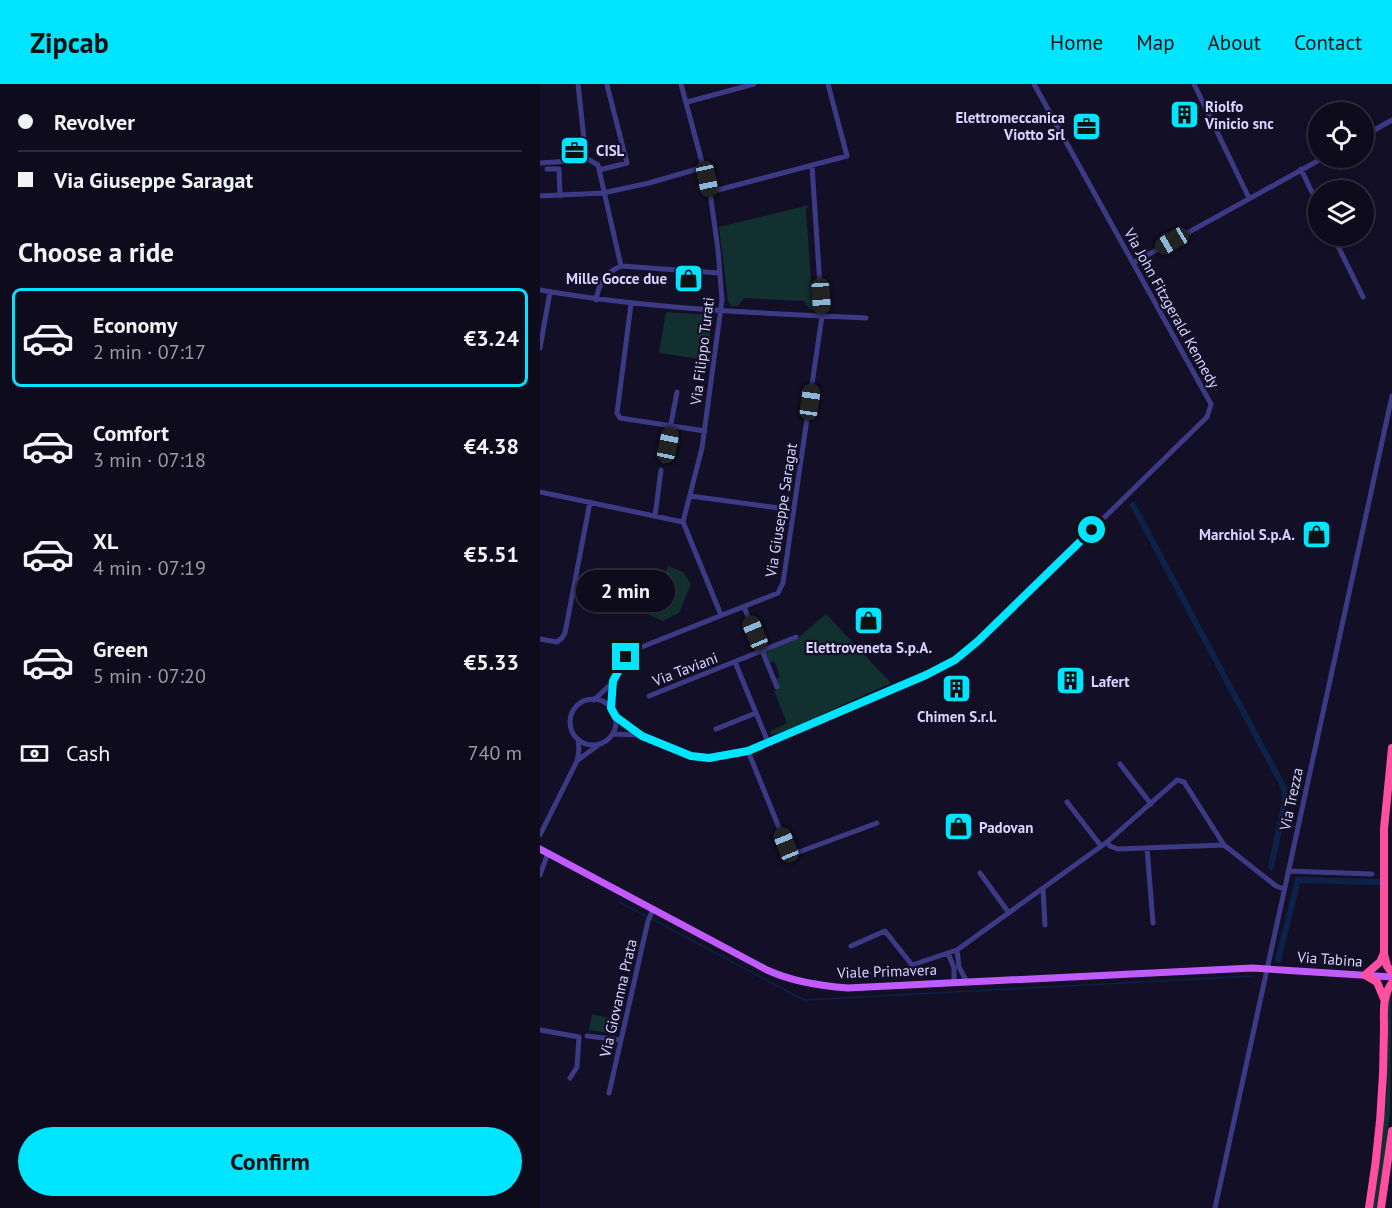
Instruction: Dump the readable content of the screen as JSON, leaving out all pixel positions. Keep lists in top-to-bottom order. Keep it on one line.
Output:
{"streets":{"main road":["Via Tabina","Viale Primavera"],"street":["Via John Fitzgerald Kennedy","Via Filippo Turati","Via Giuseppe Saragat","Via Taviani","Via Trezza","Via Giovanna Prata"]},"crossings":[["Via John Fitzgerald Kennedy","Via Giuseppe Saragat"],["Via Trezza","Via Tabina"],["Via Trezza","Viale Primavera"],["Via Tabina","Viale Primavera"],["Viale Primavera","Via Giovanna Prata"]],"places":{"building":["Riolfo Vinicio snc","Lafert","Chimen S.r.l."],"office":["Elettromeccanica Viotto Srl","CISL"],"shop":["Mille Gocce due","Marchiol S.p.A.","Elettroveneta S.p.A.","Padovan"]},"page":{"header":"Zipcab","nav":["Home","Map","About","Contact"],"banner":["Revolver","Via Giuseppe Saragat"],"heading":"Choose a ride","list":[{"name":"Economy","note":"2 min · 07:17","value":"€3.24"},{"name":"Comfort","note":"3 min · 07:18","value":"€4.38"},{"name":"XL","note":"4 min · 07:19","value":"€5.51"},{"name":"Green","note":"5 min · 07:20","value":"€5.33"}],"bubble":"2 min","pay":["Cash","740 m"],"buttons":"Confirm"}}
